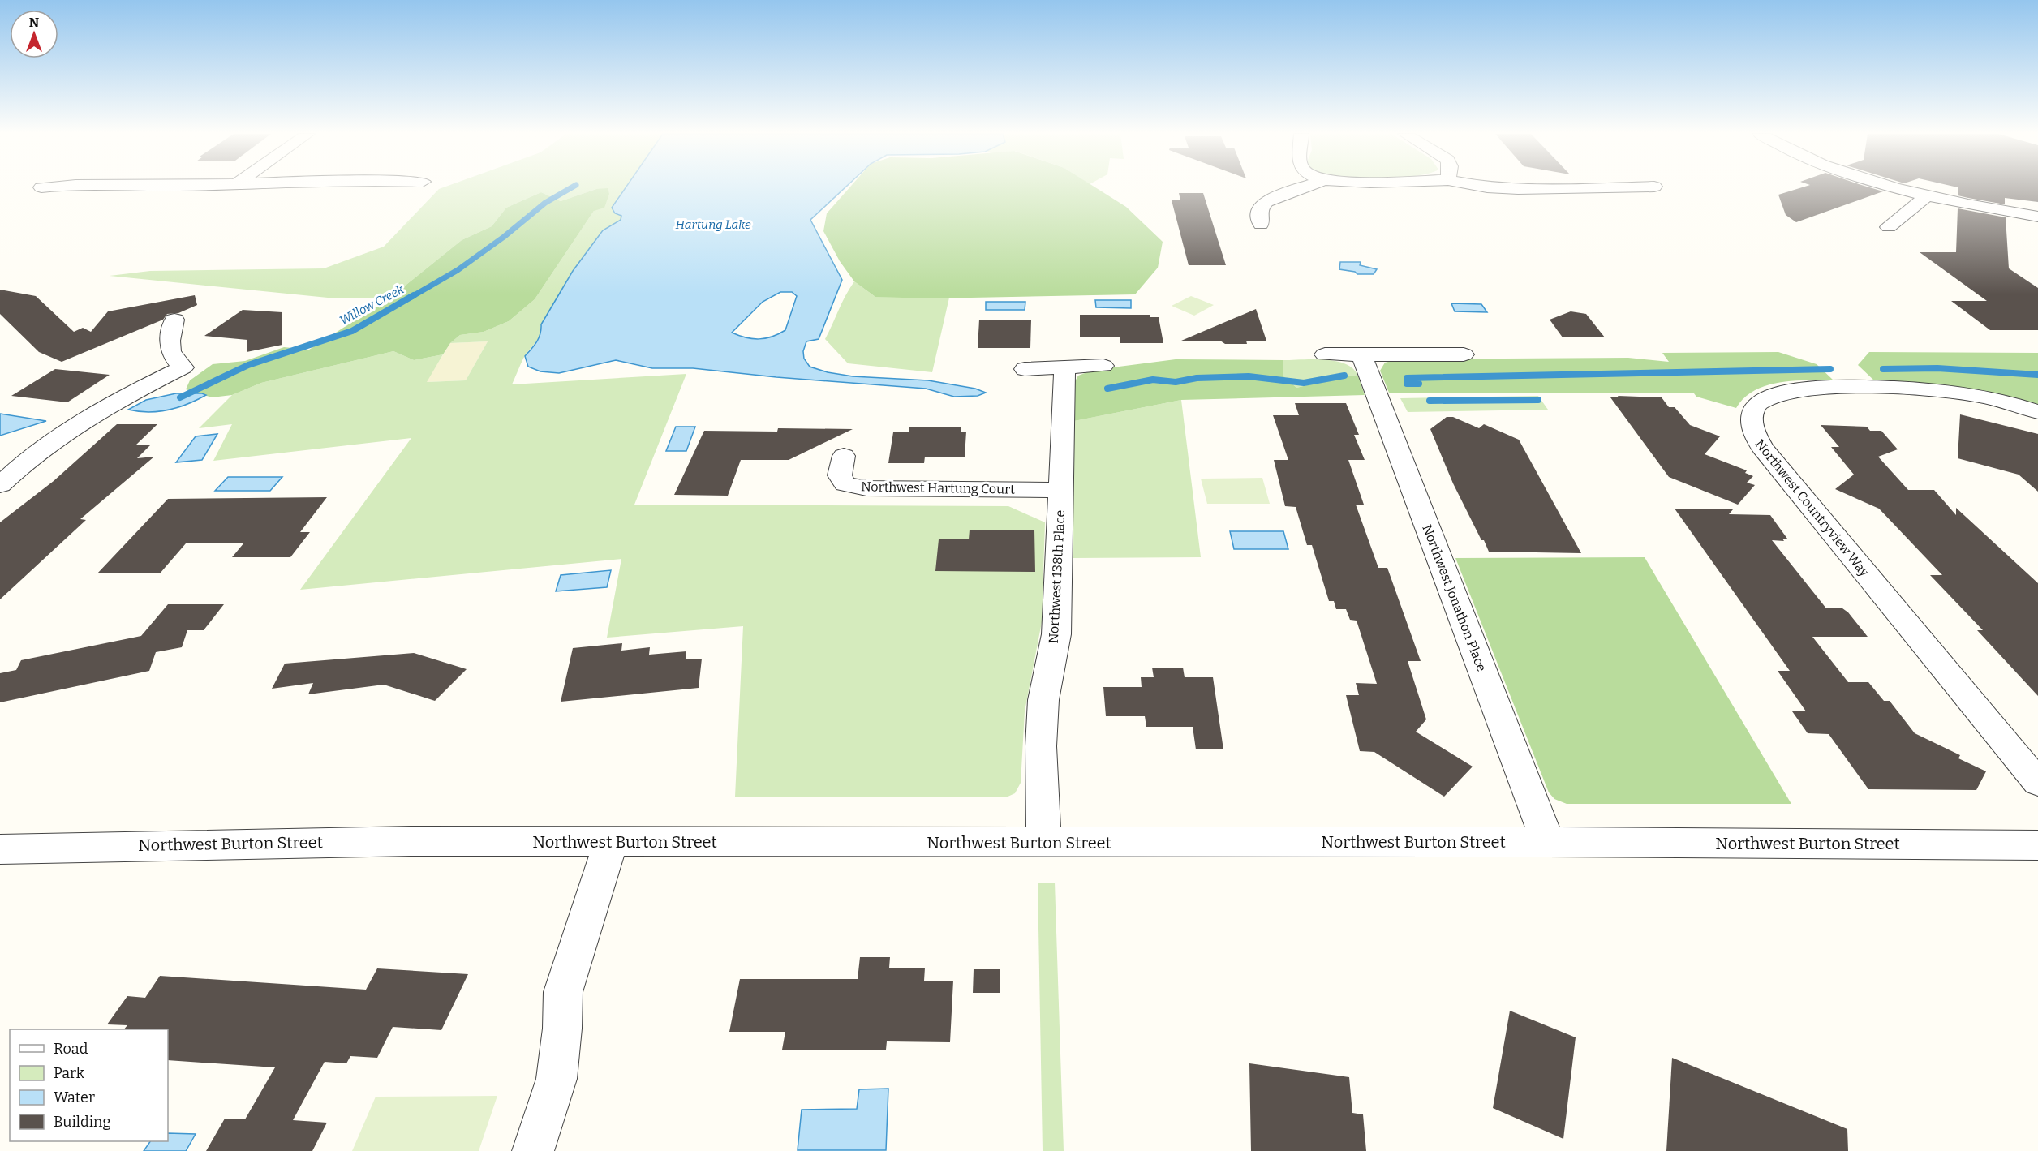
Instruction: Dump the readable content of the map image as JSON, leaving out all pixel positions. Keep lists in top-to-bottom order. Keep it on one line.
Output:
{"streets":{"street":["Northwest Hartung Court","Northwest Countryview Way","Northwest 138th Place","Northwest Jonathon Place","Northwest Burton Street"]},"crossings":[["Northwest Hartung Court","Northwest 138th Place"],["Northwest 138th Place","Northwest Burton Street"],["Northwest Jonathon Place","Northwest Burton Street"]],"water":["Hartung Lake","Willow Creek"],"legend":["Road","Park","Water","Building"],"north":"top"}
